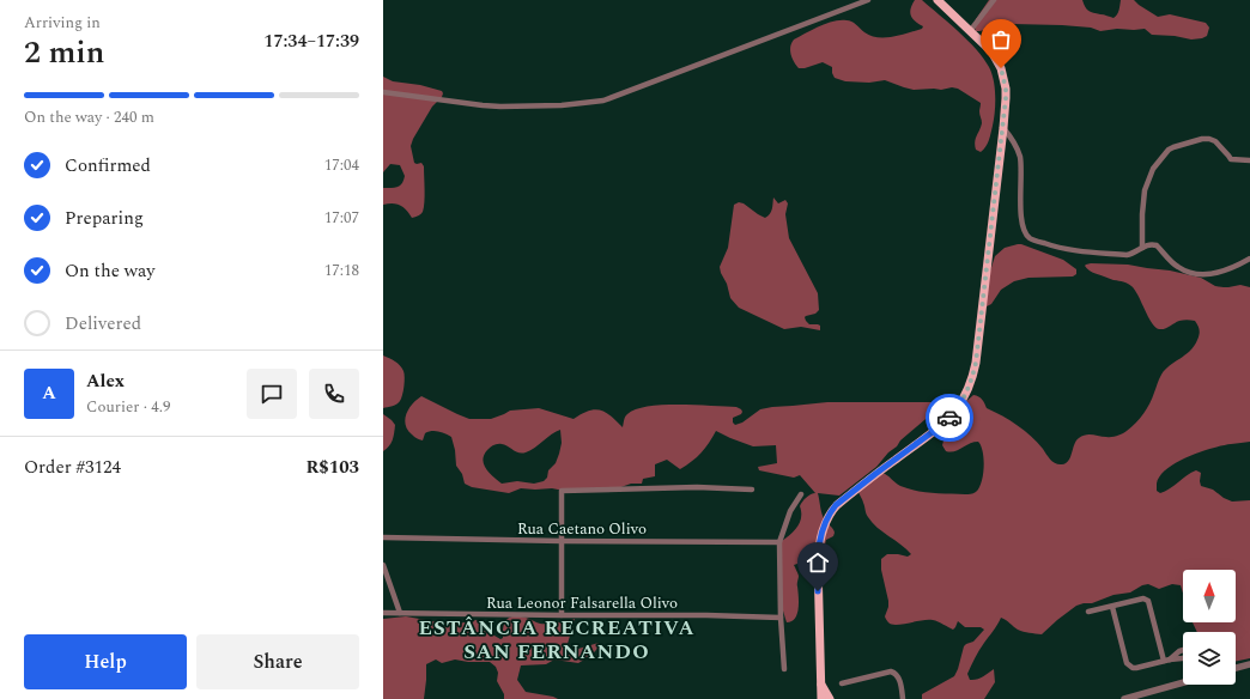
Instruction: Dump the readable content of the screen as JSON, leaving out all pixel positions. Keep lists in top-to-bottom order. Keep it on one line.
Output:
{"streets":{"street":["Rua Caetano Olivo","Rua Leonor Falsarella Olivo"]},"districts":["ESTÂNCIA RECREATIVA SAN FERNANDO"],"north":"top","page":{"heading":["2 min","Arriving in","17:34–17:39"],"panel":["Alex","Courier · 4.9","Order #3124","R$103"],"bar":"On the way · 240 m","list":[["Confirmed","17:04"],["Preparing","17:07"],["On the way","17:18"],"Delivered"],"round":"A","buttons":["Help","Share"]}}
